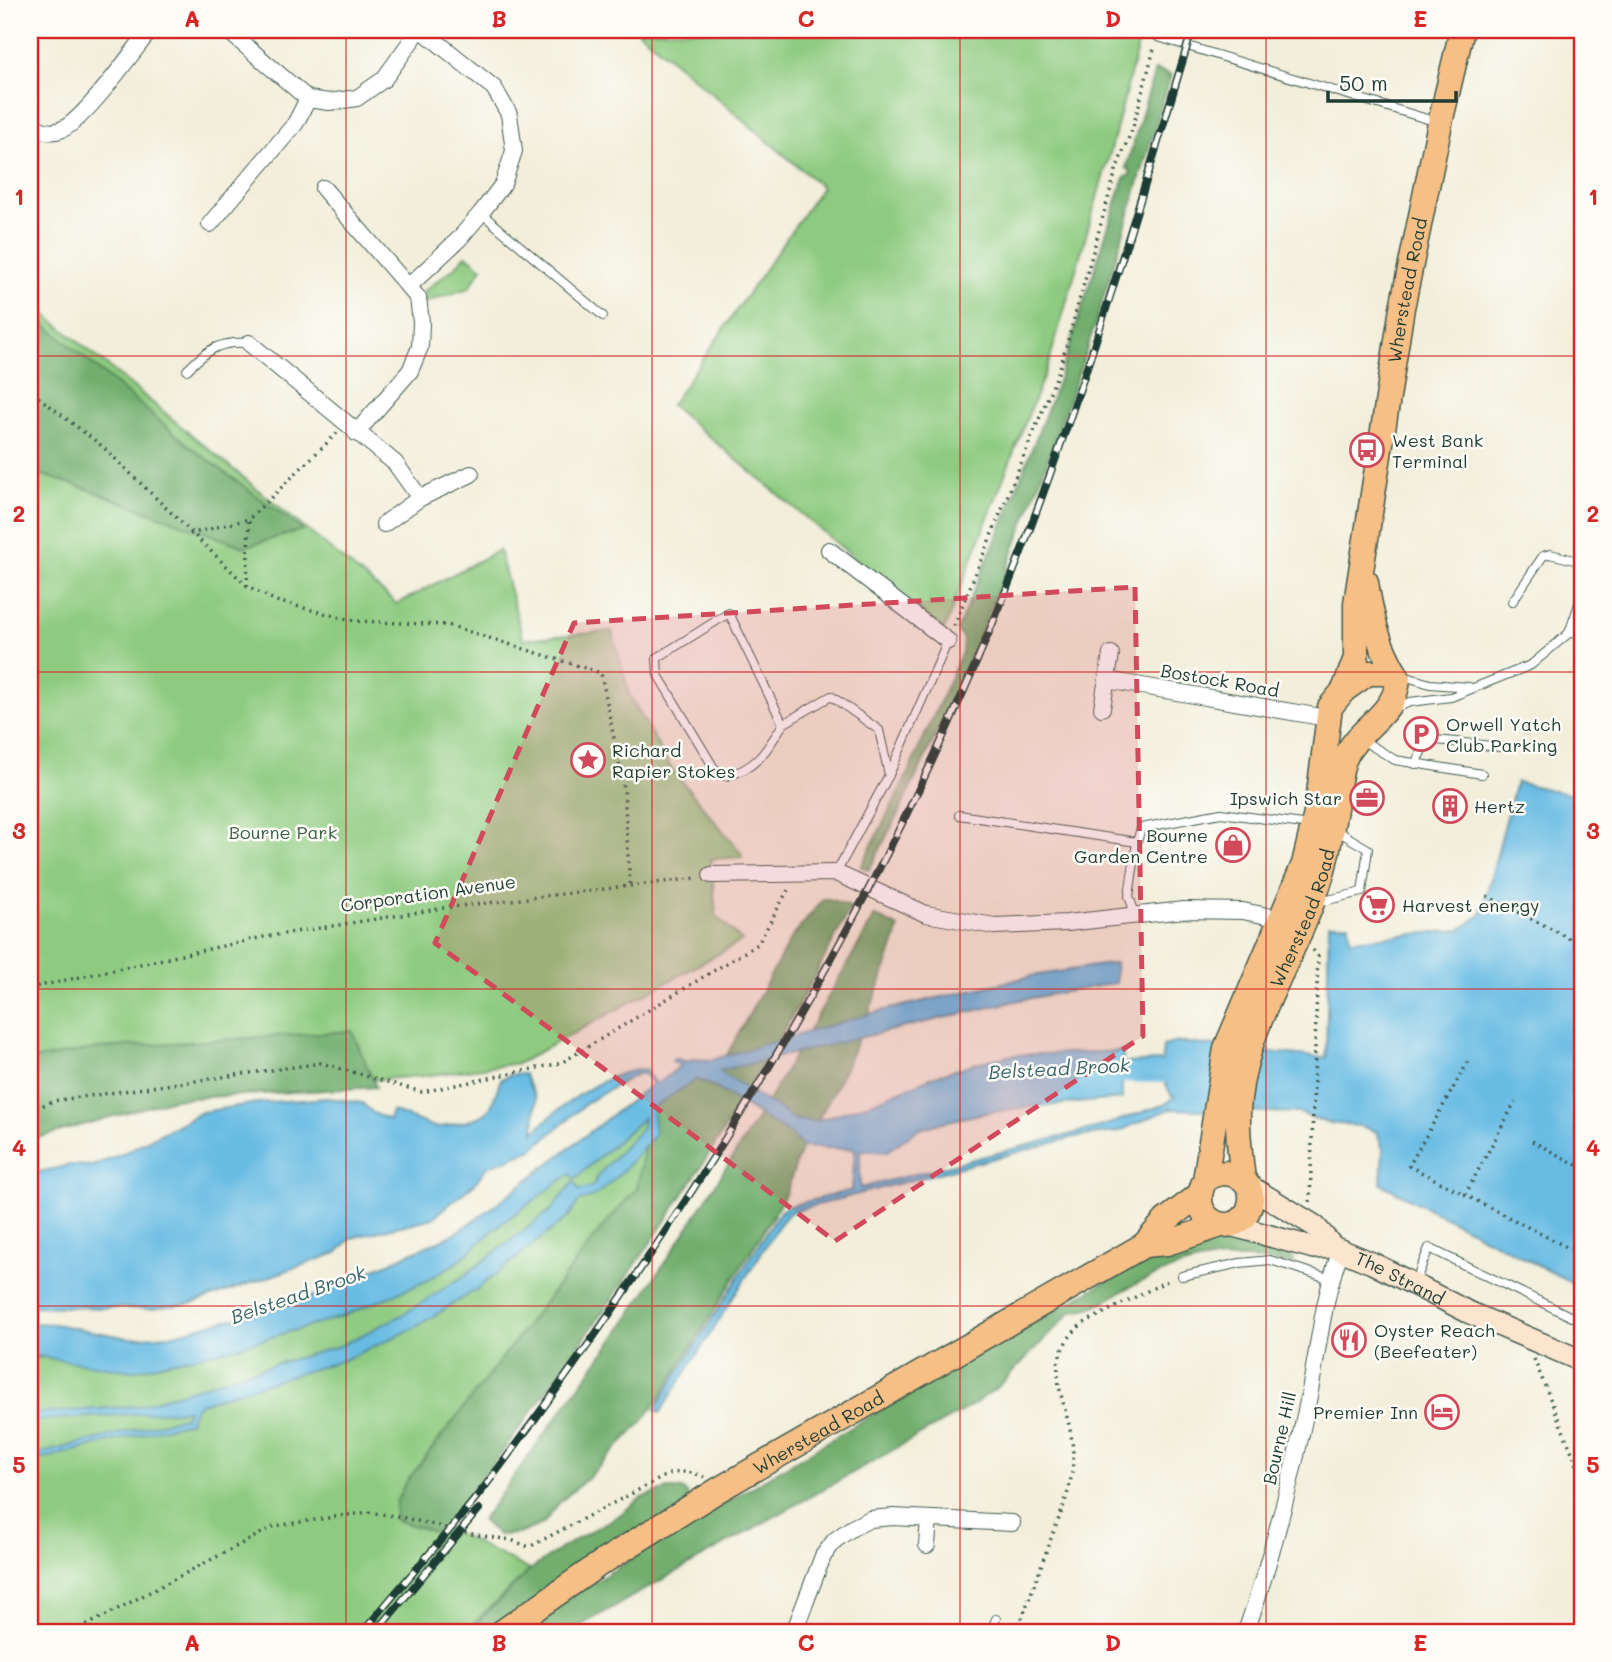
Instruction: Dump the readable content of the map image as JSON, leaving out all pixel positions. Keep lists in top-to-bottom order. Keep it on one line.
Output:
{"streets":{"main road":["Wherstead Road","The Strand"],"street":["Bostock Road","Bourne Hill"],"path":["Corporation Avenue"]},"crossings":[["Wherstead Road","Bostock Road"],["Wherstead Road","The Strand"],["The Strand","Bourne Hill"]],"water":["Belstead Brook"],"parks":["Bourne Park"],"places":{"bus stop":["West Bank Terminal"],"parking":["Orwell Yatch Club Parking"],"place":["Richard Rapier Stokes"],"office":["Ipswich Star"],"building":["Hertz"],"shop":["Bourne Garden Centre"],"supermarket":["Harvest energy"],"restaurant":["Oyster Reach (Beefeater)"],"hotel":["Premier Inn"]},"scale_bar":"50 m","grid":{"columns":["A","B","C","D","E"],"rows":["1","2","3","4","5"]}}
